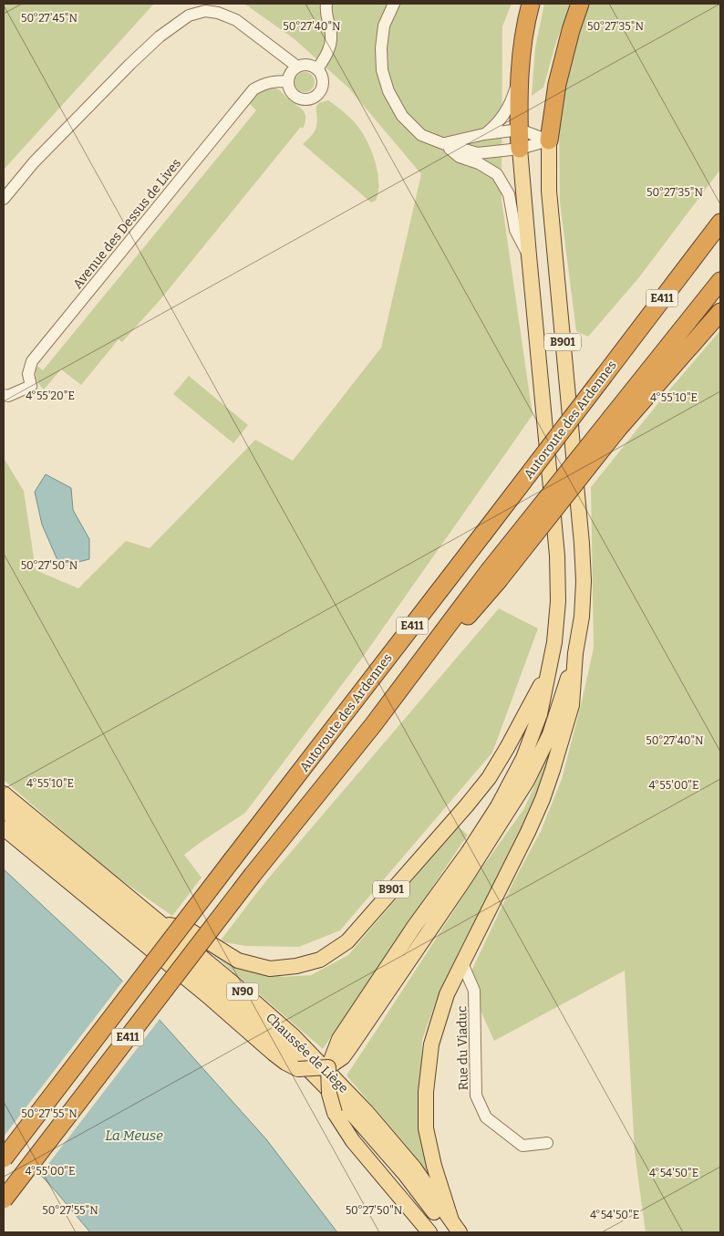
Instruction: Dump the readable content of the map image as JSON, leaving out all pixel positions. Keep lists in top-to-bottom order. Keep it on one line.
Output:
{"streets":{"highway":["E411","B901","Autoroute des Ardennes"],"main road":["N90","Chaussée de Liège"],"street":["Avenue des Dessus de Lives","Rue du Viaduc"]},"crossings":[["B901","Rue du Viaduc"],["B901","Chaussée de Liège"]],"water":["La Meuse"],"coordinates":["50°27'45\"N","50°27'40\"N","50°27'35\"N","4°55'20\"E","4°55'10\"E","50°27'50\"N","4°55'00\"E","50°27'55\"N","4°54'50\"E"]}
